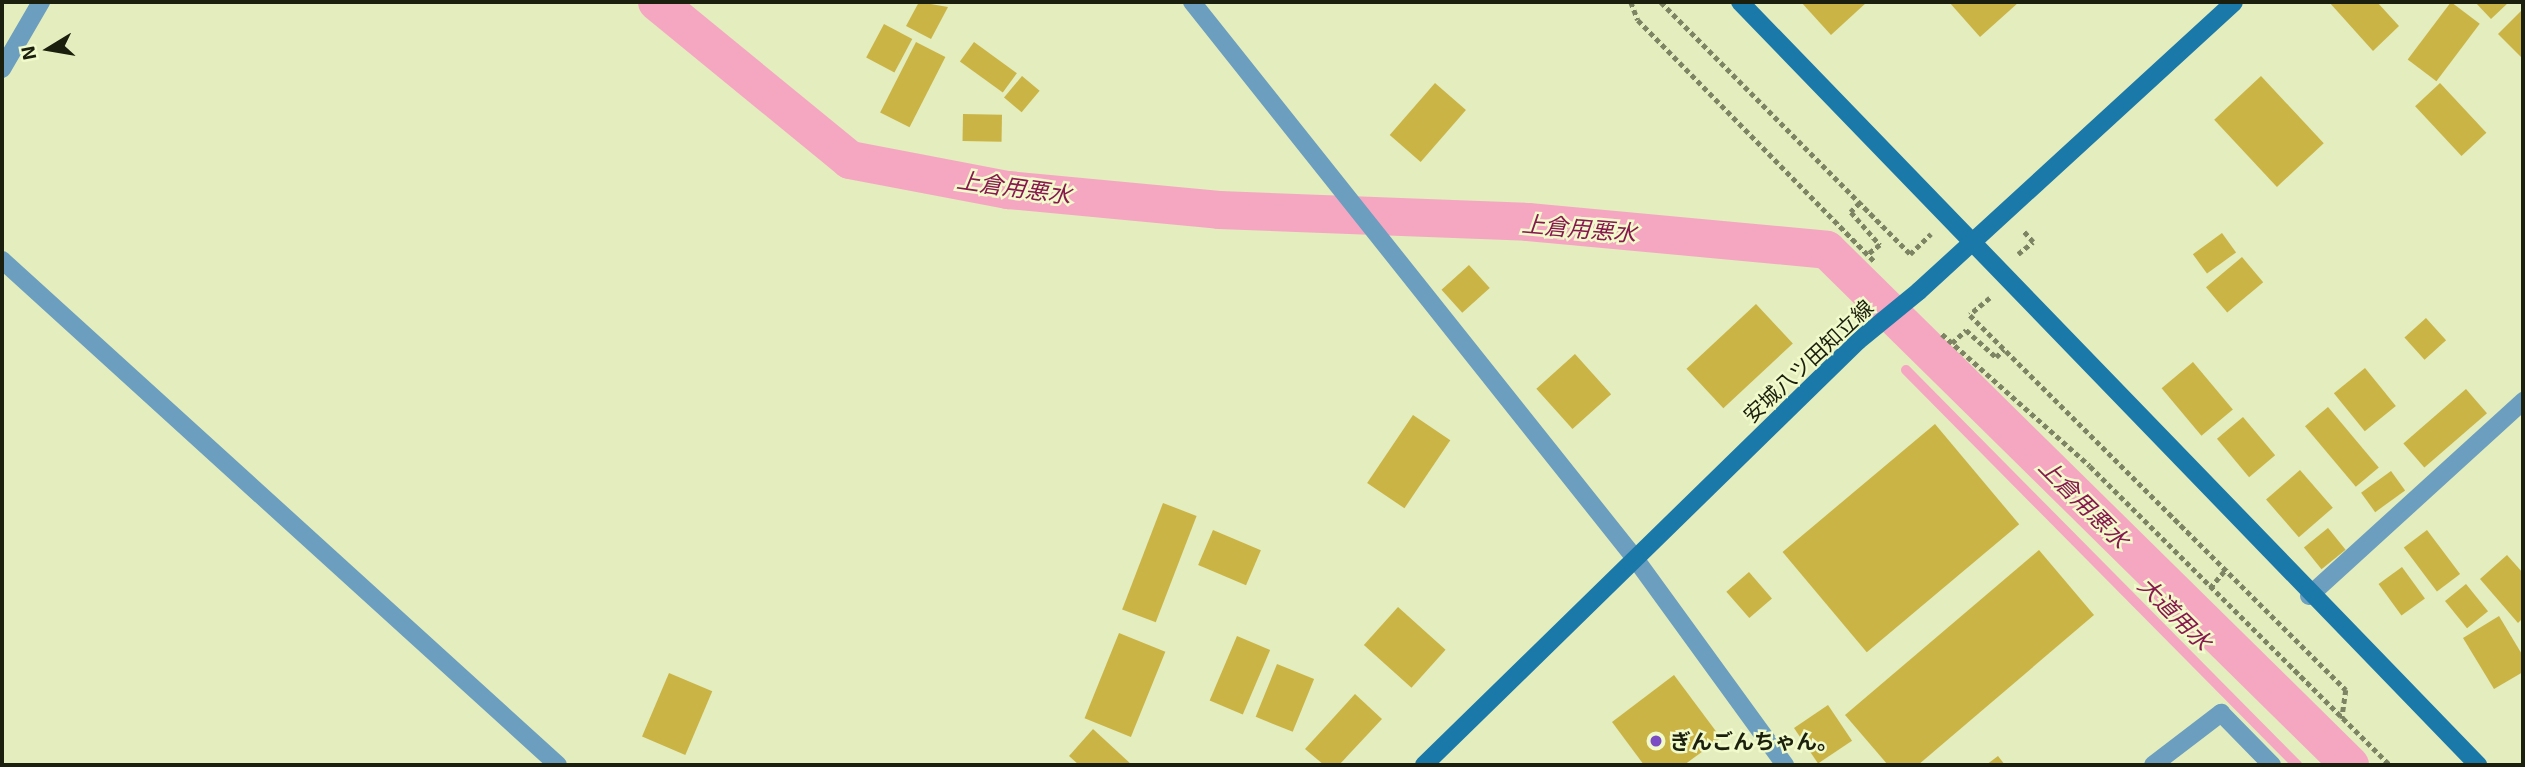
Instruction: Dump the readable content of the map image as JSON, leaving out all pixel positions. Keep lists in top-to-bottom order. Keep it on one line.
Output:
{"streets":{"main road":["安城八ツ田知立線"]},"water":["上倉用悪水","大道用水"],"places":["ぎんごんちゃん。"],"north":"left"}
